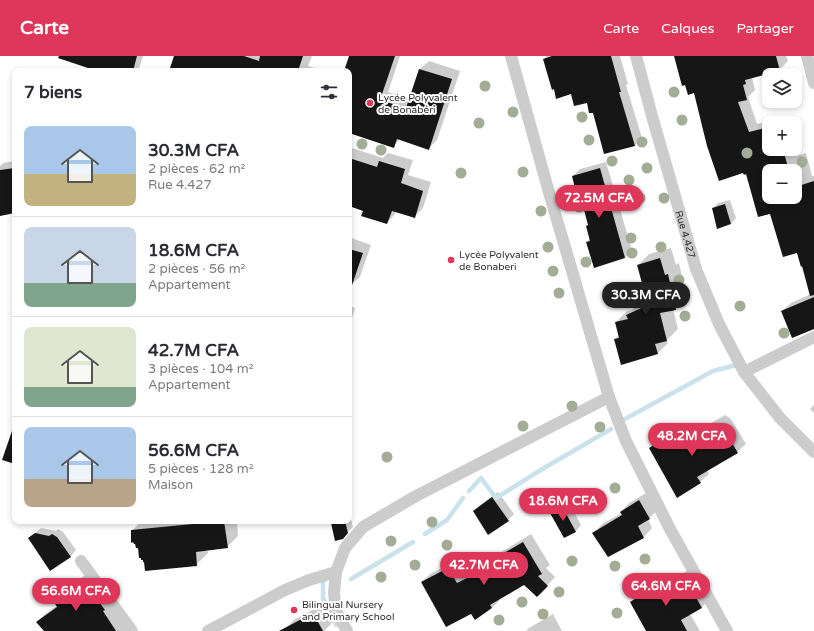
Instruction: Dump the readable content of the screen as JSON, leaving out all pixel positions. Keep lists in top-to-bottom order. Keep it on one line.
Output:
{"streets":{"street":["Rue 4.427"]},"places":["Lycée Polyvalent de Bonabéri","Lycée Polyvalent de Bonaberi","Bilingual Nursery and Primary School"],"page":{"header":"Carte","nav":["Carte","Calques","Partager"],"map_buttons":["+","−"],"heading":"7 biens","list":[{"name":"30.3M CFA","note":"2 pièces · 62 m² · Rue 4.427"},{"name":"18.6M CFA","note":"2 pièces · 56 m² · Appartement"},{"name":"42.7M CFA","note":"3 pièces · 104 m² · Appartement"},{"name":"56.6M CFA","note":"5 pièces · 128 m² · Maison"}],"price":["72.5M CFA","30.3M CFA","48.2M CFA","18.6M CFA","42.7M CFA","64.6M CFA","56.6M CFA"]}}
